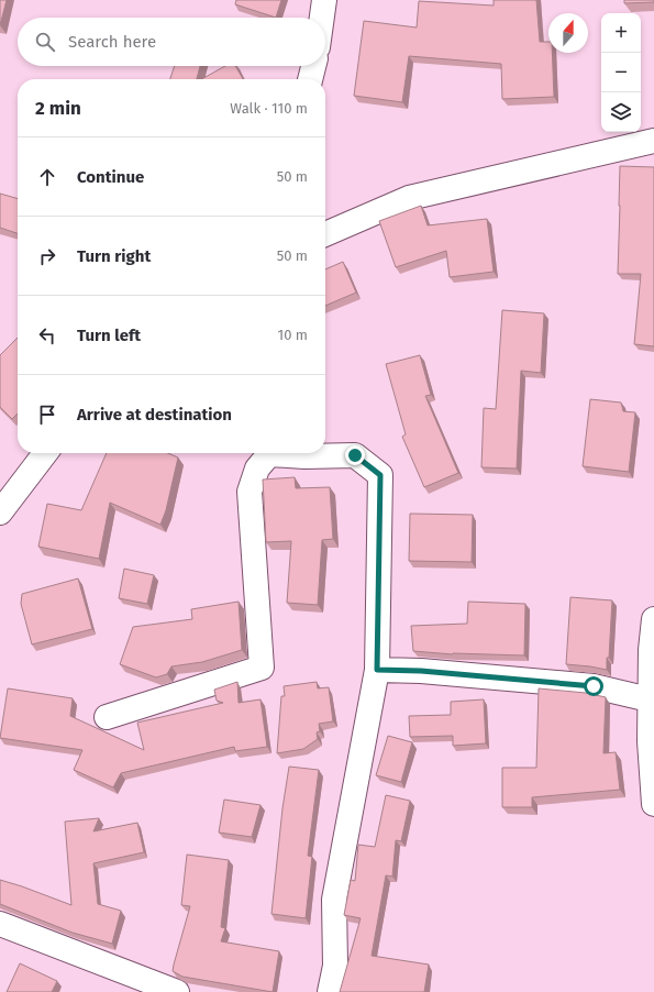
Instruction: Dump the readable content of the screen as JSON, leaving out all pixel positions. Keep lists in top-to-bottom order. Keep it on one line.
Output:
{"north":"top","page":{"map_buttons":["+","−"],"search":"Search here","heading":["2 min","Walk · 110 m"],"list":[["Continue","50 m"],["Turn right","50 m"],["Turn left","10 m"],"Arrive at destination"]}}
